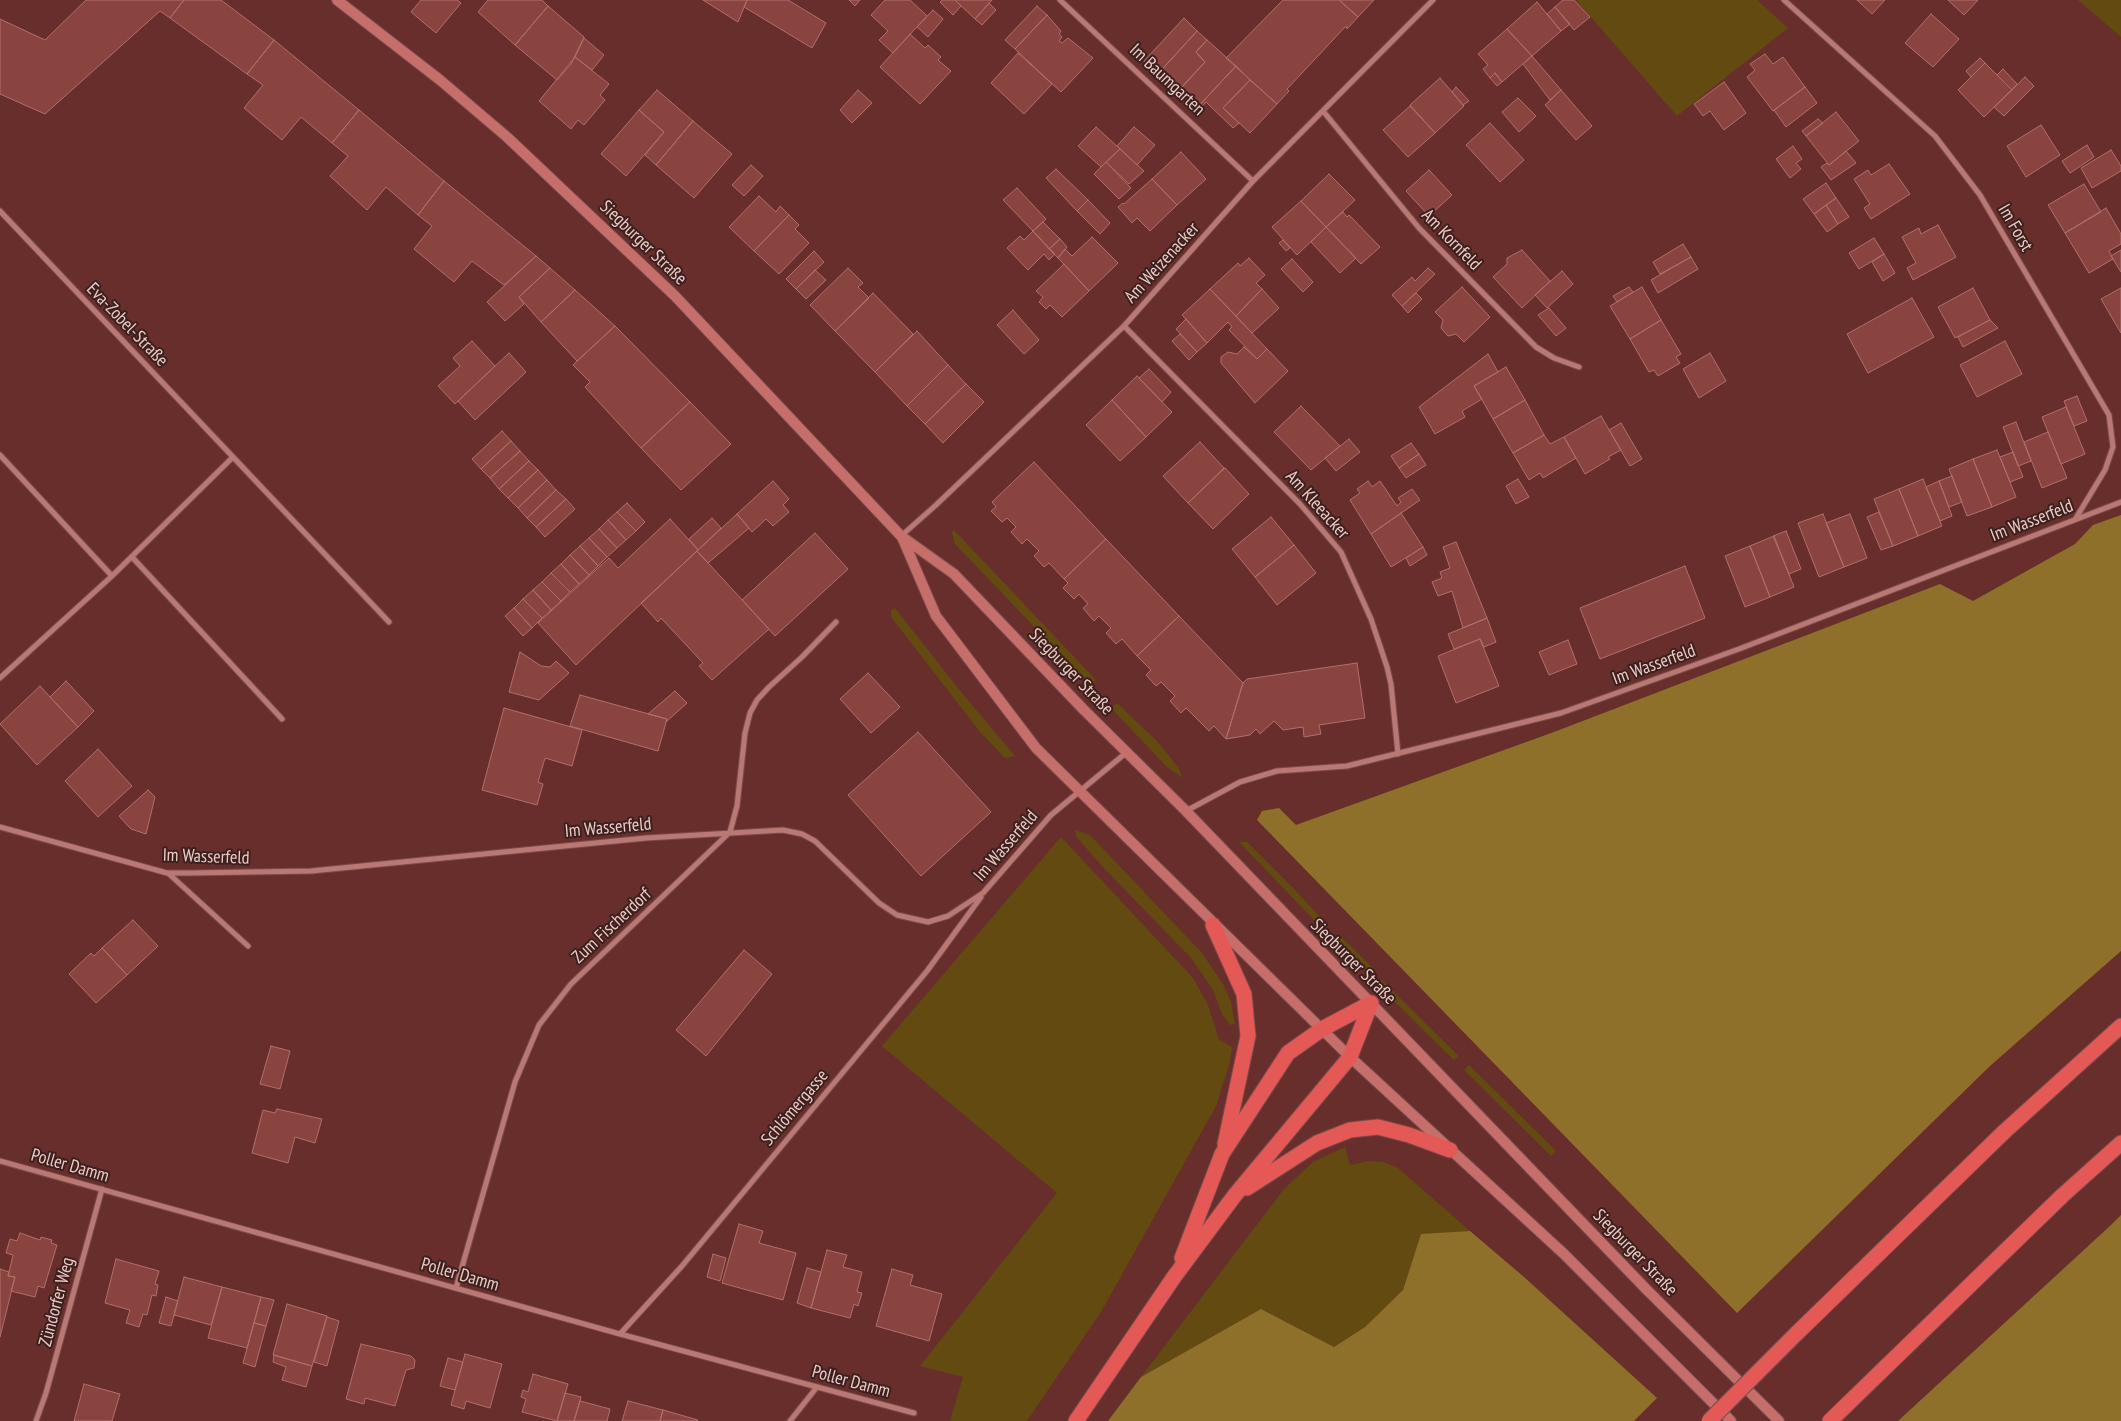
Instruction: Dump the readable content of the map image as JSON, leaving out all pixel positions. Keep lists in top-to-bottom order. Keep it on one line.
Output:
{"streets":{"main road":["Siegburger Straße"],"street":["Im Baumgarten","Im Forst","Am Kornfeld","Am Weizenacker","Eva-Zobel-Straße","Am Kleeacker","Im Wasserfeld","Zum Fischerdorf","Schlömergasse","Poller Damm","Zündorfer Weg"]},"crossings":[["Im Baumgarten","Am Weizenacker"],["Im Forst","Im Wasserfeld"],["Am Kornfeld","Am Weizenacker"],["Siegburger Straße","Am Weizenacker"],["Siegburger Straße","Im Wasserfeld"],["Am Weizenacker","Am Kleeacker"],["Am Kleeacker","Im Wasserfeld"],["Im Wasserfeld","Zum Fischerdorf"],["Im Wasserfeld","Schlömergasse"],["Zum Fischerdorf","Poller Damm"],["Schlömergasse","Poller Damm"],["Poller Damm","Zündorfer Weg"]]}
